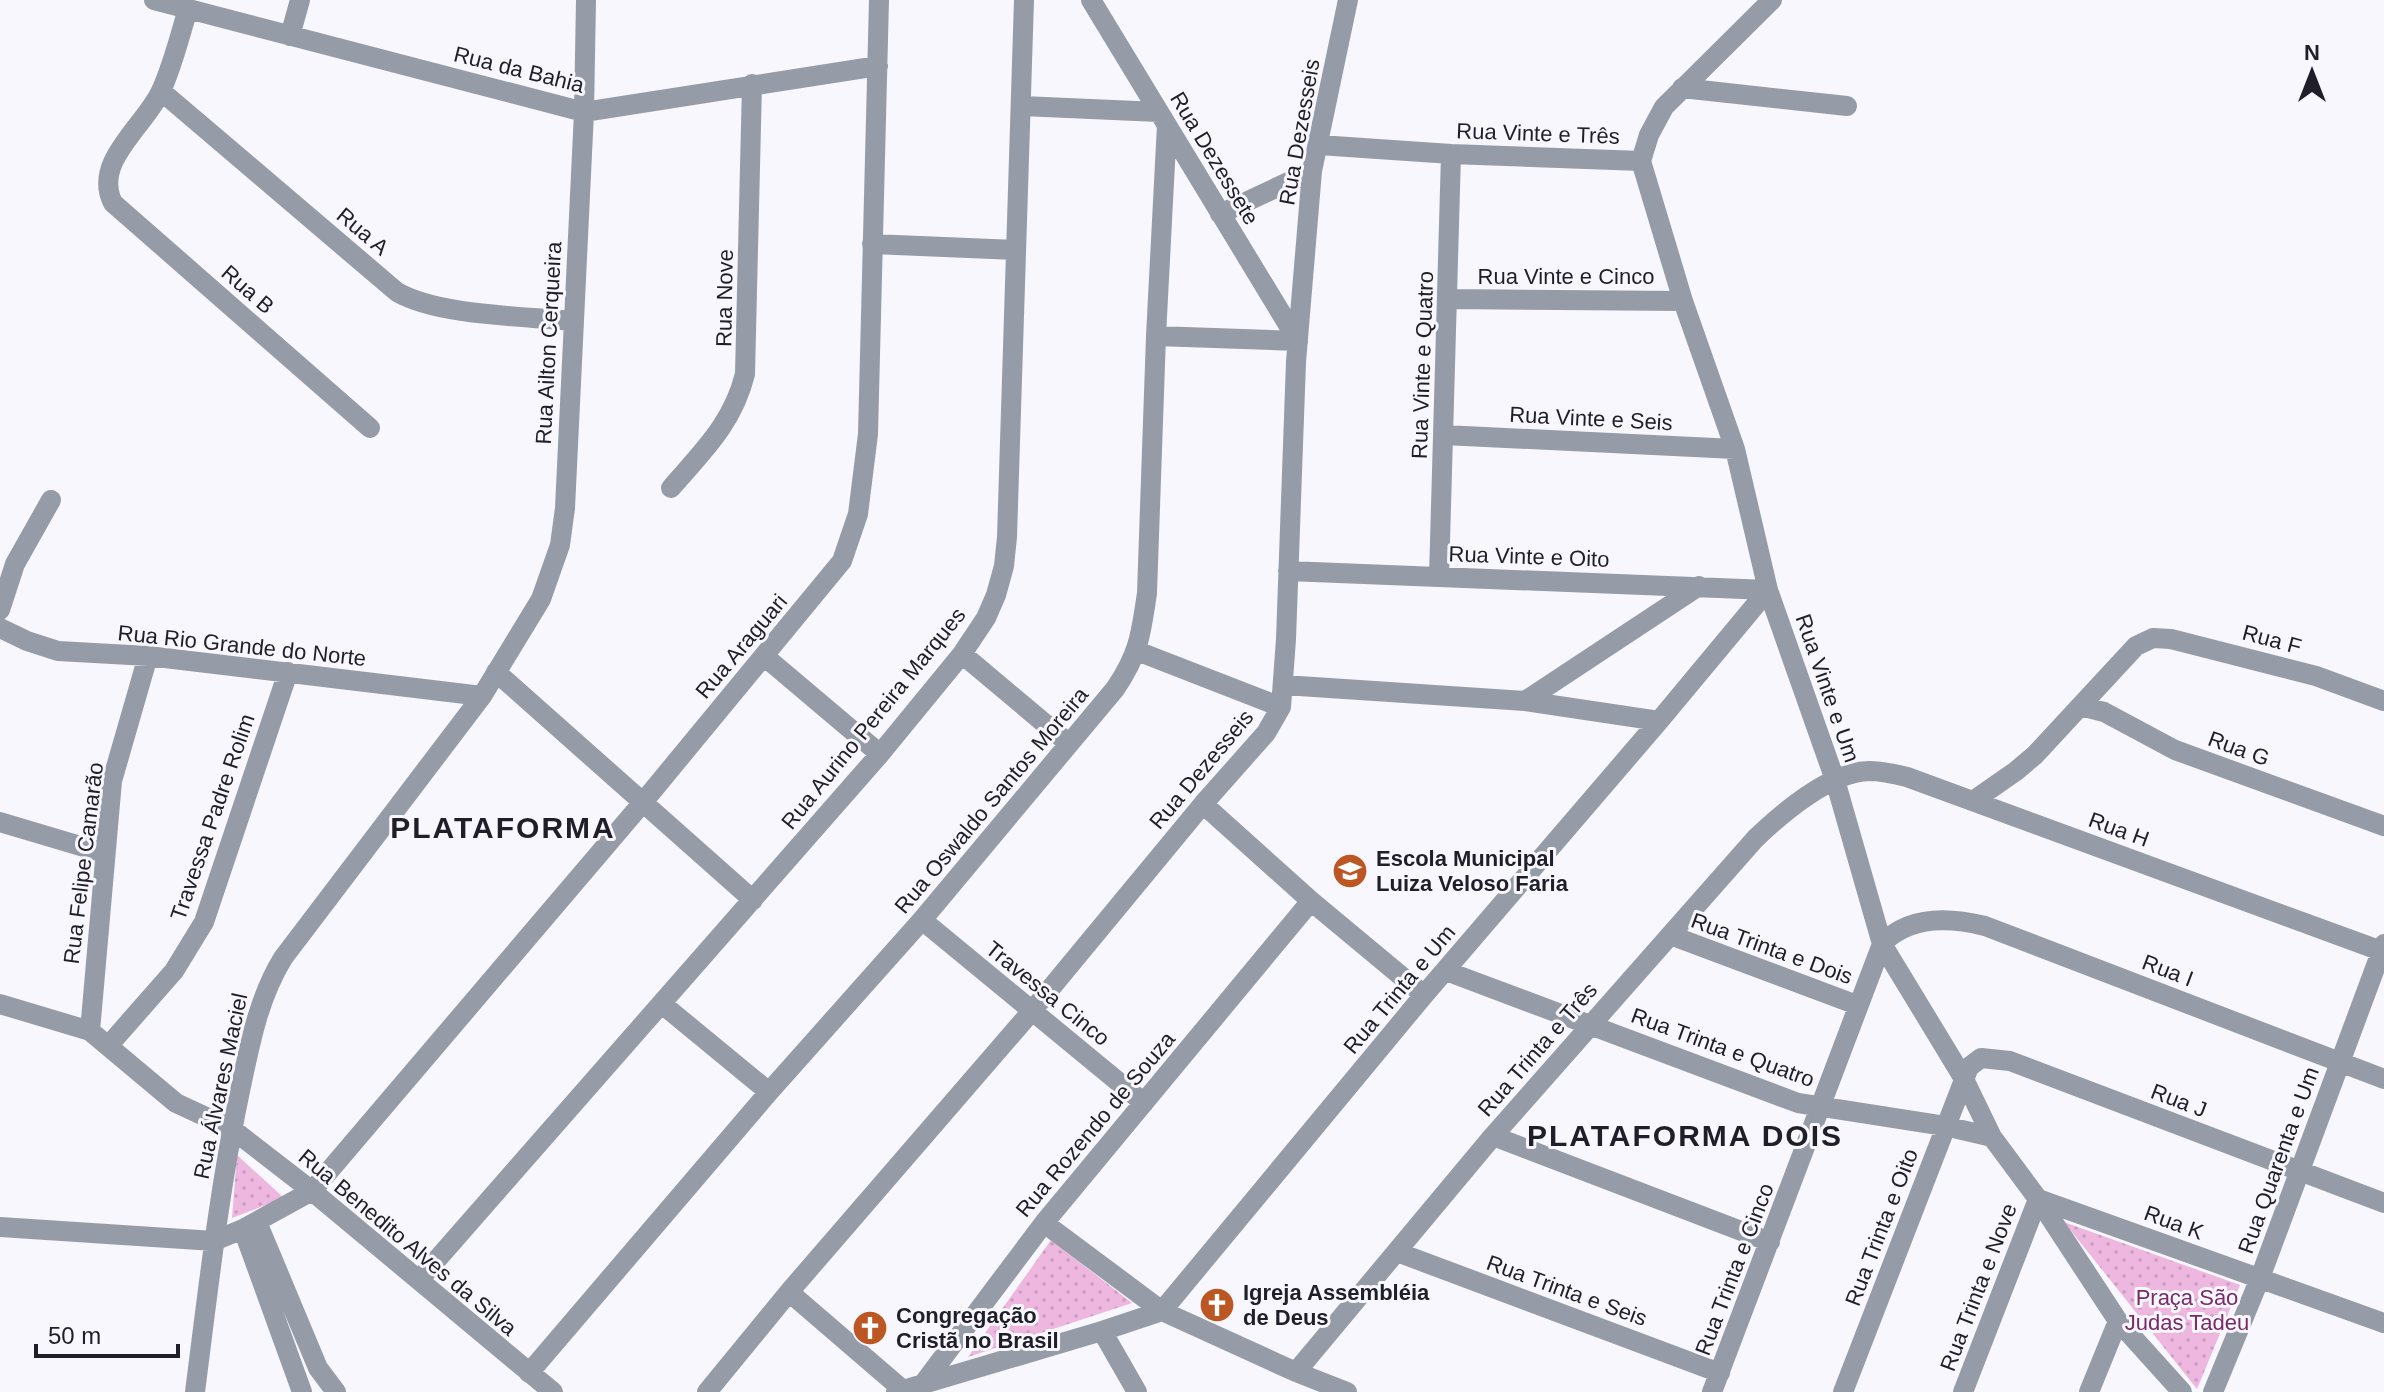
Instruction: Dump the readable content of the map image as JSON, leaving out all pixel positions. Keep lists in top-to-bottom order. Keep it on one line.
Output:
{"streets":{"street":["Rua da Bahia","Rua Dezesseis","Rua Vinte e Três","Rua Dezessete","Rua A","Rua Vinte e Cinco","Rua B","Rua Nove","Rua Ailton Cerqueira","Rua Vinte e Quatro","Rua Vinte e Seis","Rua Vinte e Oito","Rua F","Rua Rio Grande do Norte","Rua Araguari","Rua Vinte e Um","Rua Aurino Pereira Marques","Rua G","Rua Oswaldo Santos Moreira","Travessa Padre Rolim","Rua H","Rua Felipe Camarão","Rua Trinta e Dois","Rua I","Rua Trinta e Um","Travessa Cinco","Rua Trinta e Quatro","Rua Trinta e Três","Rua Álvares Maciel","Rua J","Rua Rozendo de Souza","Rua Quarenta e Um","Rua K","Rua Trinta e Oito","Rua Benedito Alves da Silva","Rua Trinta e Cinco","Rua Trinta e Nove","Rua Trinta e Seis"]},"crossings":[["Rua da Bahia","Rua Nove"],["Rua da Bahia","Rua Ailton Cerqueira"],["Rua da Bahia","Rua Araguari"],["Rua Dezesseis","Rua Vinte e Três"],["Rua Dezesseis","Rua Dezessete"],["Rua Dezesseis","Rua Vinte e Oito"],["Rua Dezesseis","Travessa Cinco"],["Rua Vinte e Três","Rua Vinte e Quatro"],["Rua Vinte e Três","Rua Vinte e Um"],["Rua Dezessete","Rua Oswaldo Santos Moreira"],["Rua A","Rua B"],["Rua A","Rua Ailton Cerqueira"],["Rua Vinte e Cinco","Rua Vinte e Quatro"],["Rua Vinte e Cinco","Rua Vinte e Um"],["Rua Ailton Cerqueira","Rua Álvares Maciel"],["Rua Vinte e Quatro","Rua Vinte e Seis"],["Rua Vinte e Quatro","Rua Vinte e Oito"],["Rua Vinte e Seis","Rua Vinte e Um"],["Rua Vinte e Oito","Rua Vinte e Um"],["Rua Vinte e Oito","Rua Trinta e Um"],["Rua F","Rua G"],["Rua Rio Grande do Norte","Travessa Padre Rolim"],["Rua Rio Grande do Norte","Rua Felipe Camarão"],["Rua Rio Grande do Norte","Rua Álvares Maciel"],["Rua Araguari","Rua Benedito Alves da Silva"],["Rua Vinte e Um","Rua H"],["Rua Vinte e Um","Rua I"],["Rua Vinte e Um","Rua Trinta e Um"],["Rua Vinte e Um","Rua Trinta e Quatro"],["Rua Vinte e Um","Rua Trinta e Três"],["Rua Vinte e Um","Rua J"],["Rua Vinte e Um","Rua K"],["Rua Vinte e Um","Rua Trinta e Oito"],["Rua Vinte e Um","Rua Trinta e Cinco"],["Rua Vinte e Um","Rua Trinta e Nove"],["Rua Aurino Pereira Marques","Rua Benedito Alves da Silva"],["Rua Oswaldo Santos Moreira","Travessa Cinco"],["Rua Oswaldo Santos Moreira","Rua Benedito Alves da Silva"],["Travessa Padre Rolim","Rua Benedito Alves da Silva"],["Rua H","Rua Trinta e Três"],["Rua H","Rua Quarenta e Um"],["Rua Felipe Camarão","Rua Benedito Alves da Silva"],["Rua Trinta e Dois","Rua Trinta e Três"],["Rua Trinta e Dois","Rua Trinta e Cinco"],["Rua I","Rua Quarenta e Um"],["Rua I","Rua Trinta e Cinco"],["Rua Trinta e Um","Rua Trinta e Quatro"],["Travessa Cinco","Rua Rozendo de Souza"],["Rua Trinta e Quatro","Rua Trinta e Três"],["Rua Trinta e Quatro","Rua Trinta e Oito"],["Rua Trinta e Quatro","Rua Trinta e Cinco"],["Rua Trinta e Três","Rua Trinta e Seis"],["Rua Álvares Maciel","Rua Benedito Alves da Silva"],["Rua J","Rua Quarenta e Um"],["Rua J","Rua Trinta e Oito"],["Rua Quarenta e Um","Rua K"],["Rua K","Rua Trinta e Nove"],["Rua Trinta e Cinco","Rua Trinta e Seis"]],"districts":["PLATAFORMA","PLATAFORMA DOIS"],"parks":["Praça São Judas Tadeu"],"places":{"school or university":["Escola Municipal Luiza Veloso Faria"],"church":["Igreja Assembléia de Deus","Congregação Cristã no Brasil"]},"scale_bar":"50 m","north":"top"}
